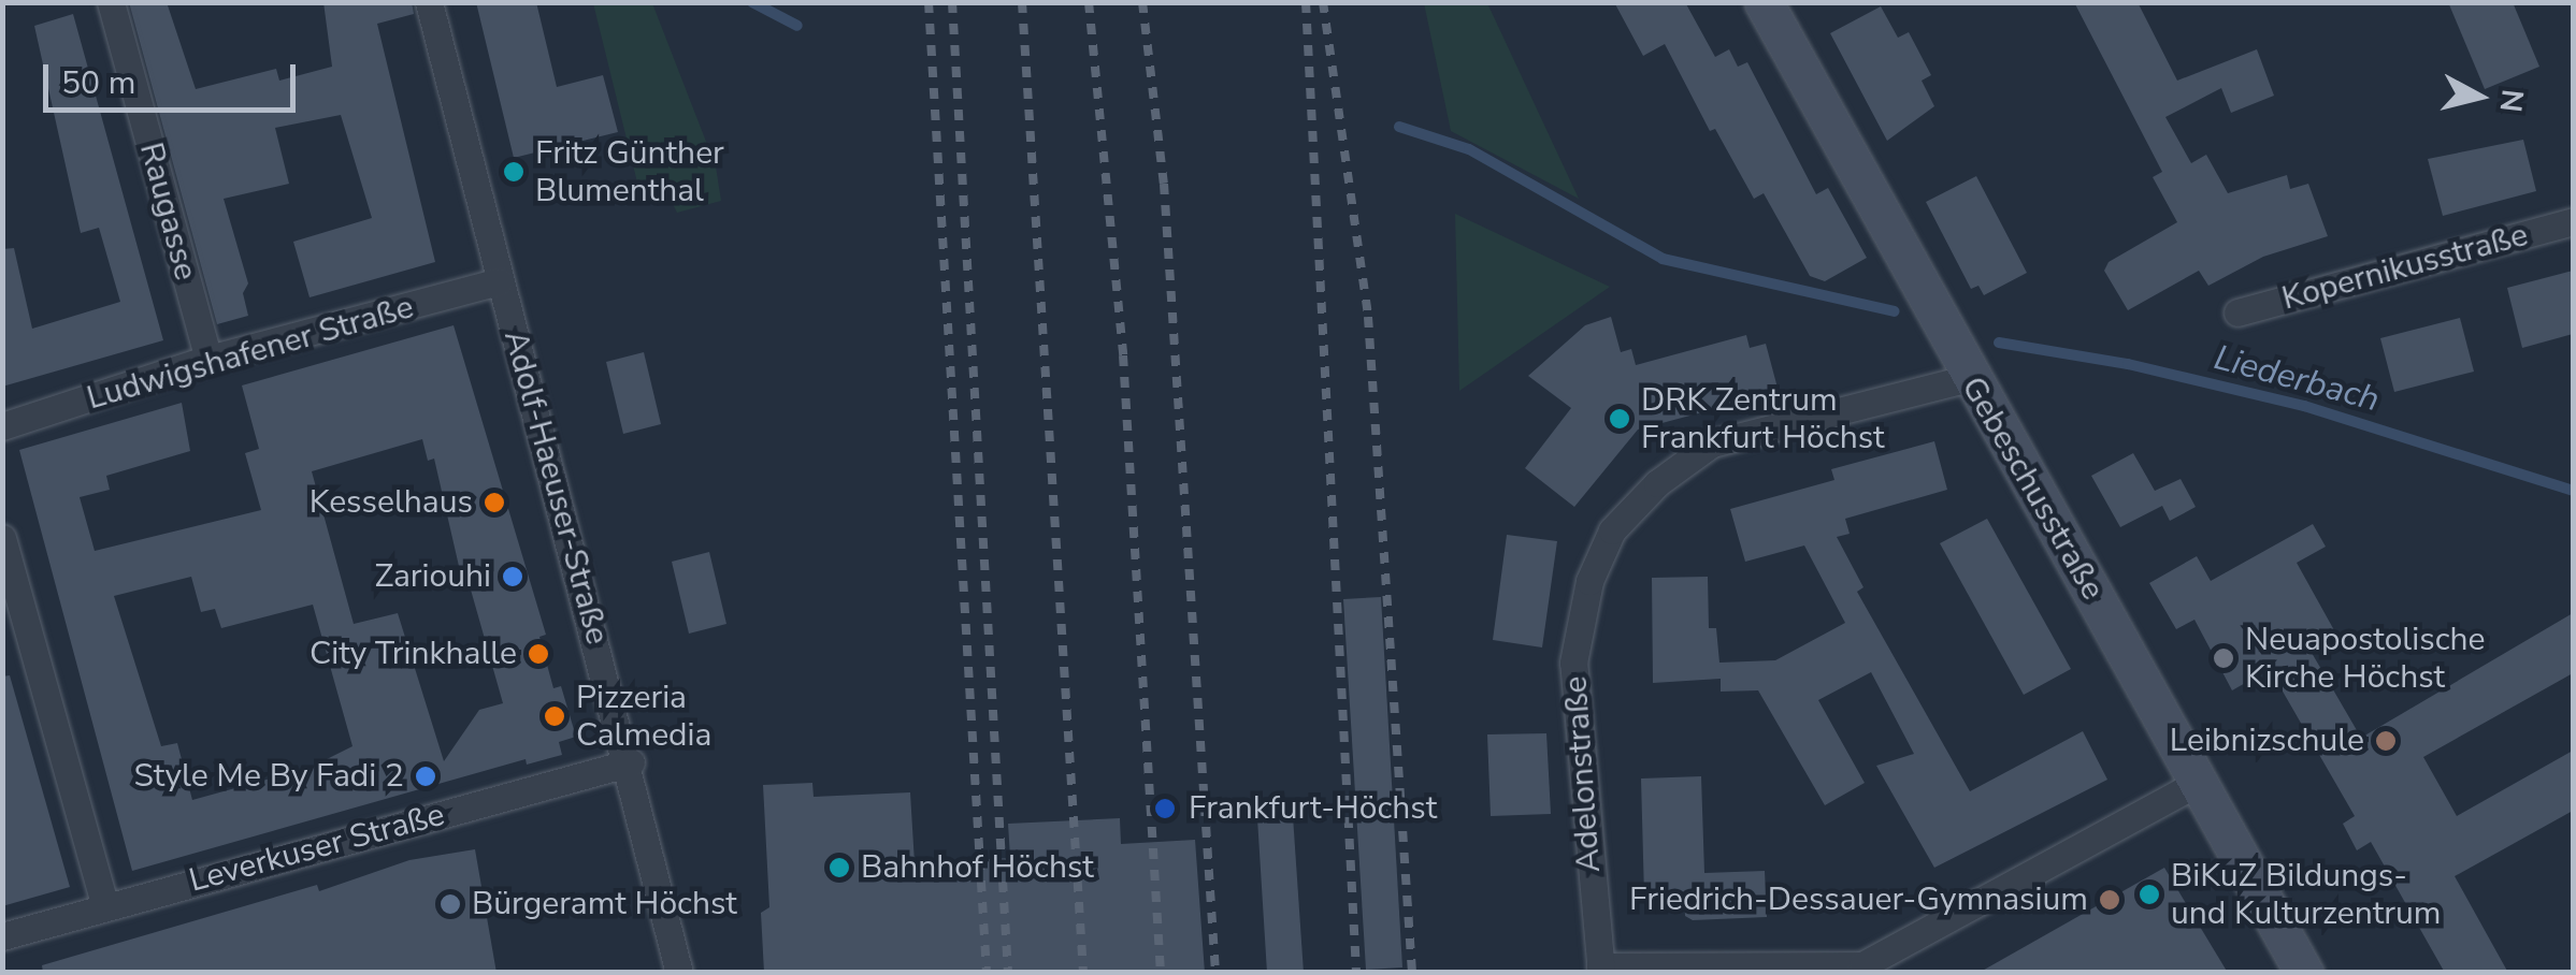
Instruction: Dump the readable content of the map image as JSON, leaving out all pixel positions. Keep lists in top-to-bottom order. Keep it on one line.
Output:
{"streets":{"street":["Raugasse","Kopernikusstraße","Ludwigshafener Straße","Adolf-Haeuser-Straße","Gebeschusstraße","Adelonstraße","Leverkuser Straße"]},"crossings":[["Raugasse","Ludwigshafener Straße"],["Ludwigshafener Straße","Adolf-Haeuser-Straße"],["Adolf-Haeuser-Straße","Leverkuser Straße"],["Gebeschusstraße","Adelonstraße"]],"water":["Liederbach"],"places":["Fritz Günther Blumenthal","DRK Zentrum Frankfurt Höchst","Kesselhaus","Zariouhi","City Trinkhalle","Neuapostolische Kirche Höchst","Pizzeria Calmedia","Leibnizschule","Style Me By Fadi 2","Frankfurt-Höchst","Bahnhof Höchst","BiKuZ Bildungs- und Kulturzentrum","Friedrich-Dessauer-Gymnasium","Bürgeramt Höchst"],"scale_bar":"50 m","north":"right"}
